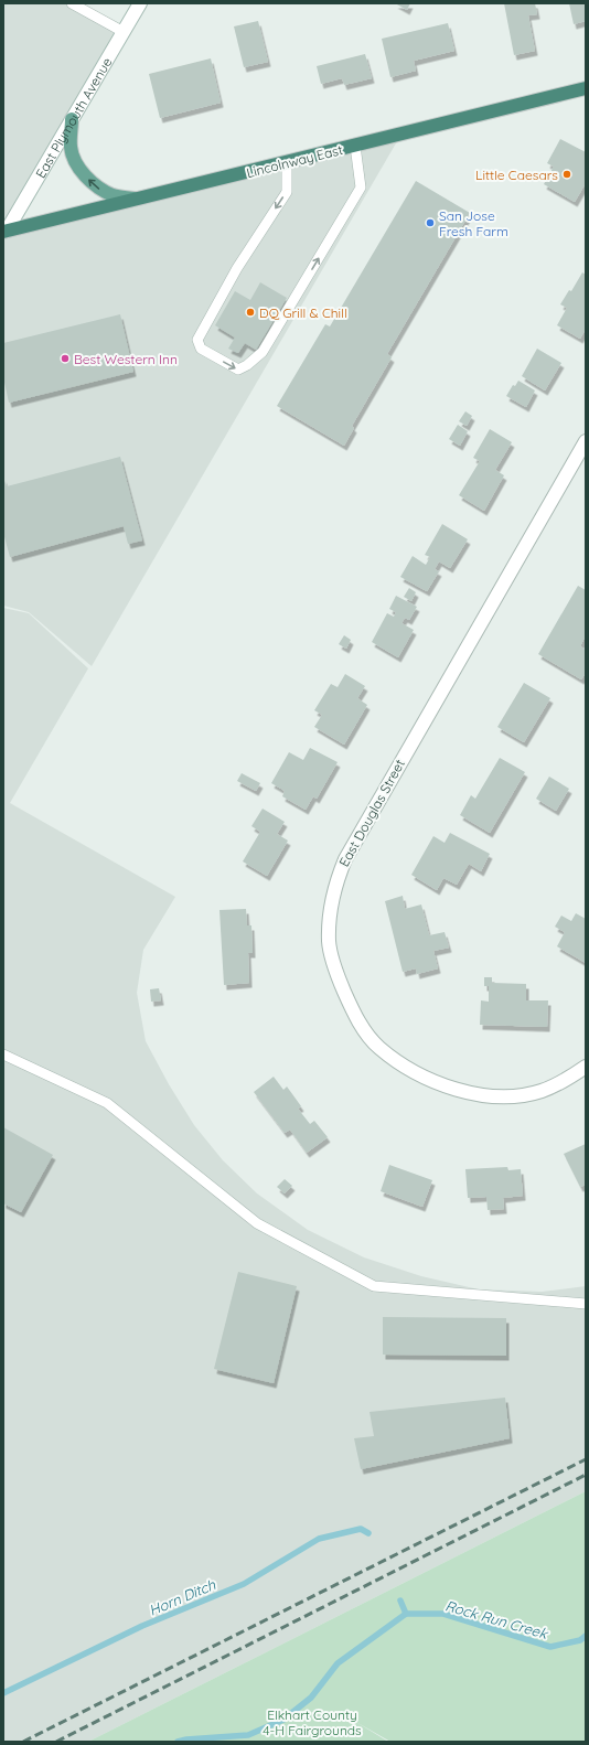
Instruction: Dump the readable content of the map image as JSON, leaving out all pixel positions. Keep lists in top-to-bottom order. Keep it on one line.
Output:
{"streets":{"highway":["Lincolnway East"],"street":["East Plymouth Avenue","East Douglas Street"]},"crossings":[["East Plymouth Avenue","Lincolnway East"]],"water":["Horn Ditch","Rock Run Creek"],"parks":["Elkhart County 4-H Fairgrounds"],"places":["Little Caesars","San Jose Fresh Farm","DQ Grill & Chill","Best Western Inn"]}
